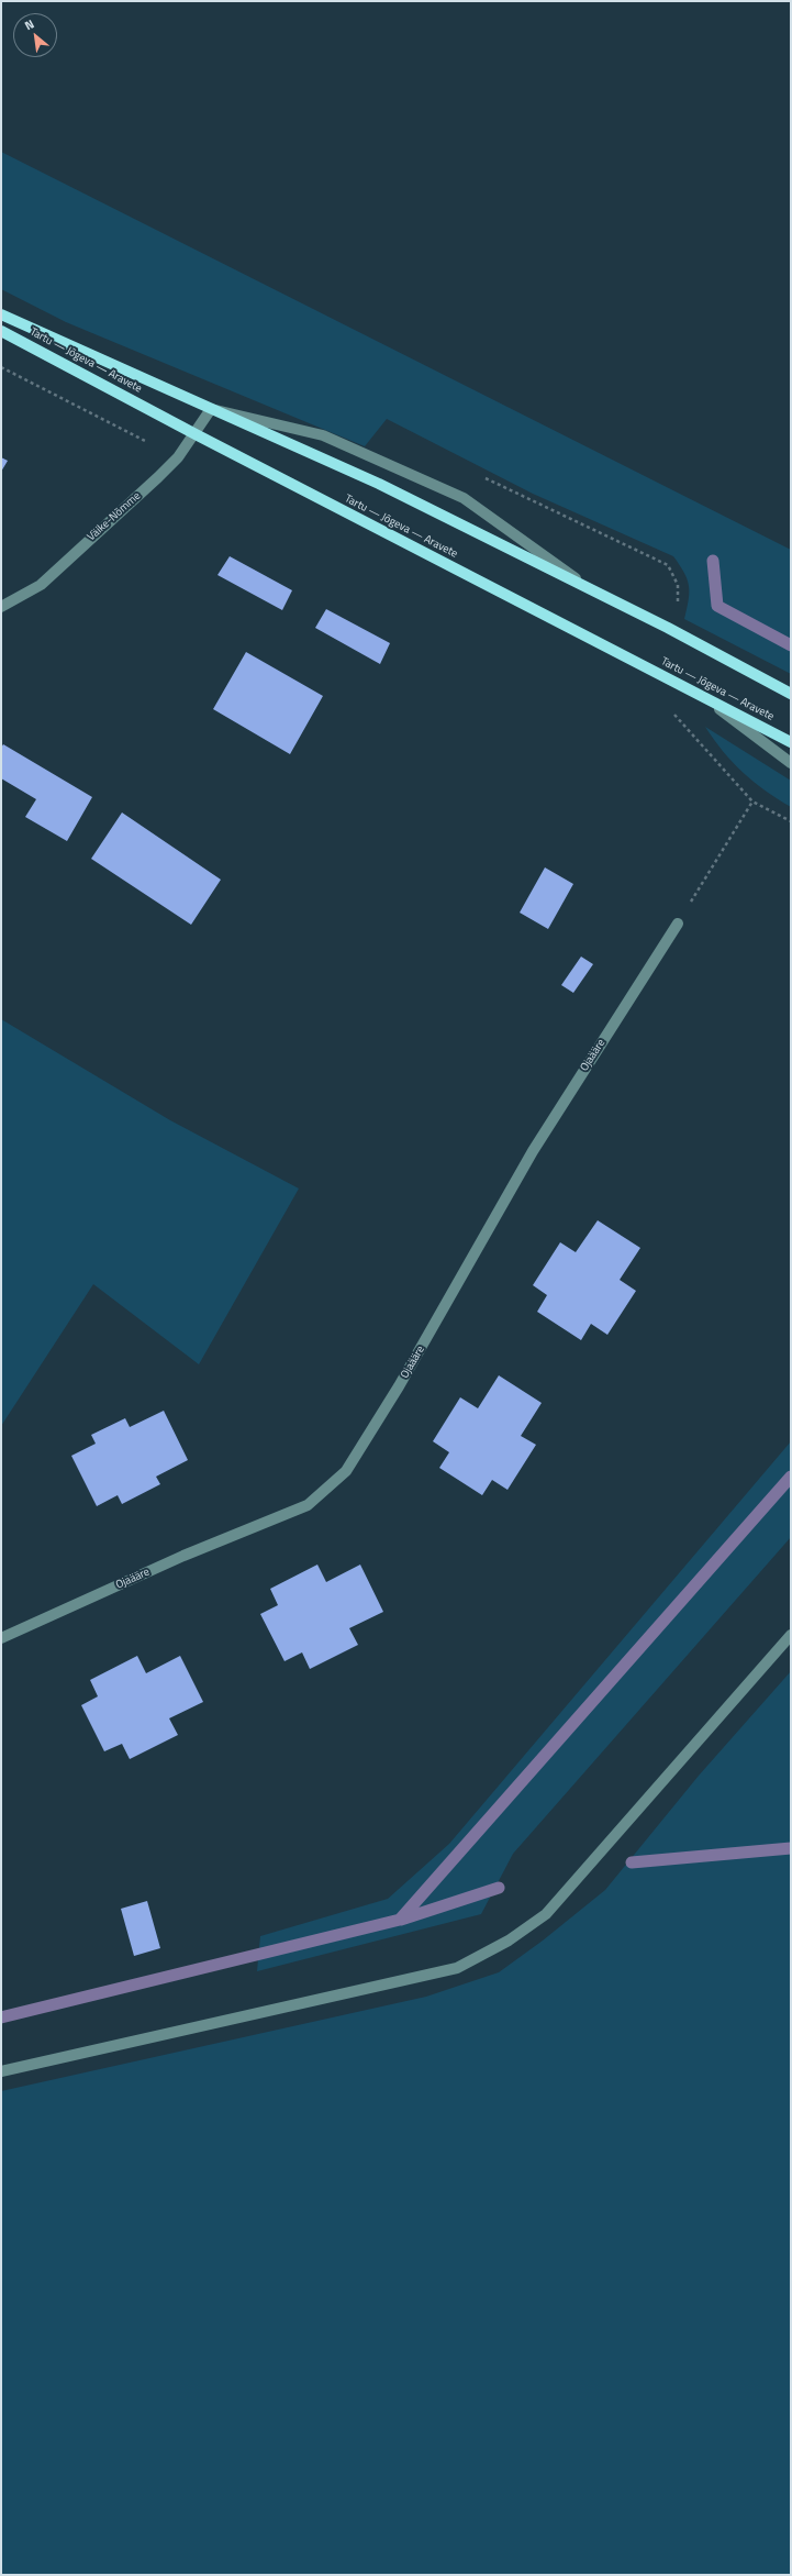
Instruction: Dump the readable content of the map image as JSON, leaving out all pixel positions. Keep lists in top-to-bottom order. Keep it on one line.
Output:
{"streets":{"main road":["Tartu — Jõgeva — Aravete"],"street":["Väike-Nõmme","Ojaääre"]},"crossings":[["Tartu — Jõgeva — Aravete","Väike-Nõmme"]],"north":"top left"}
